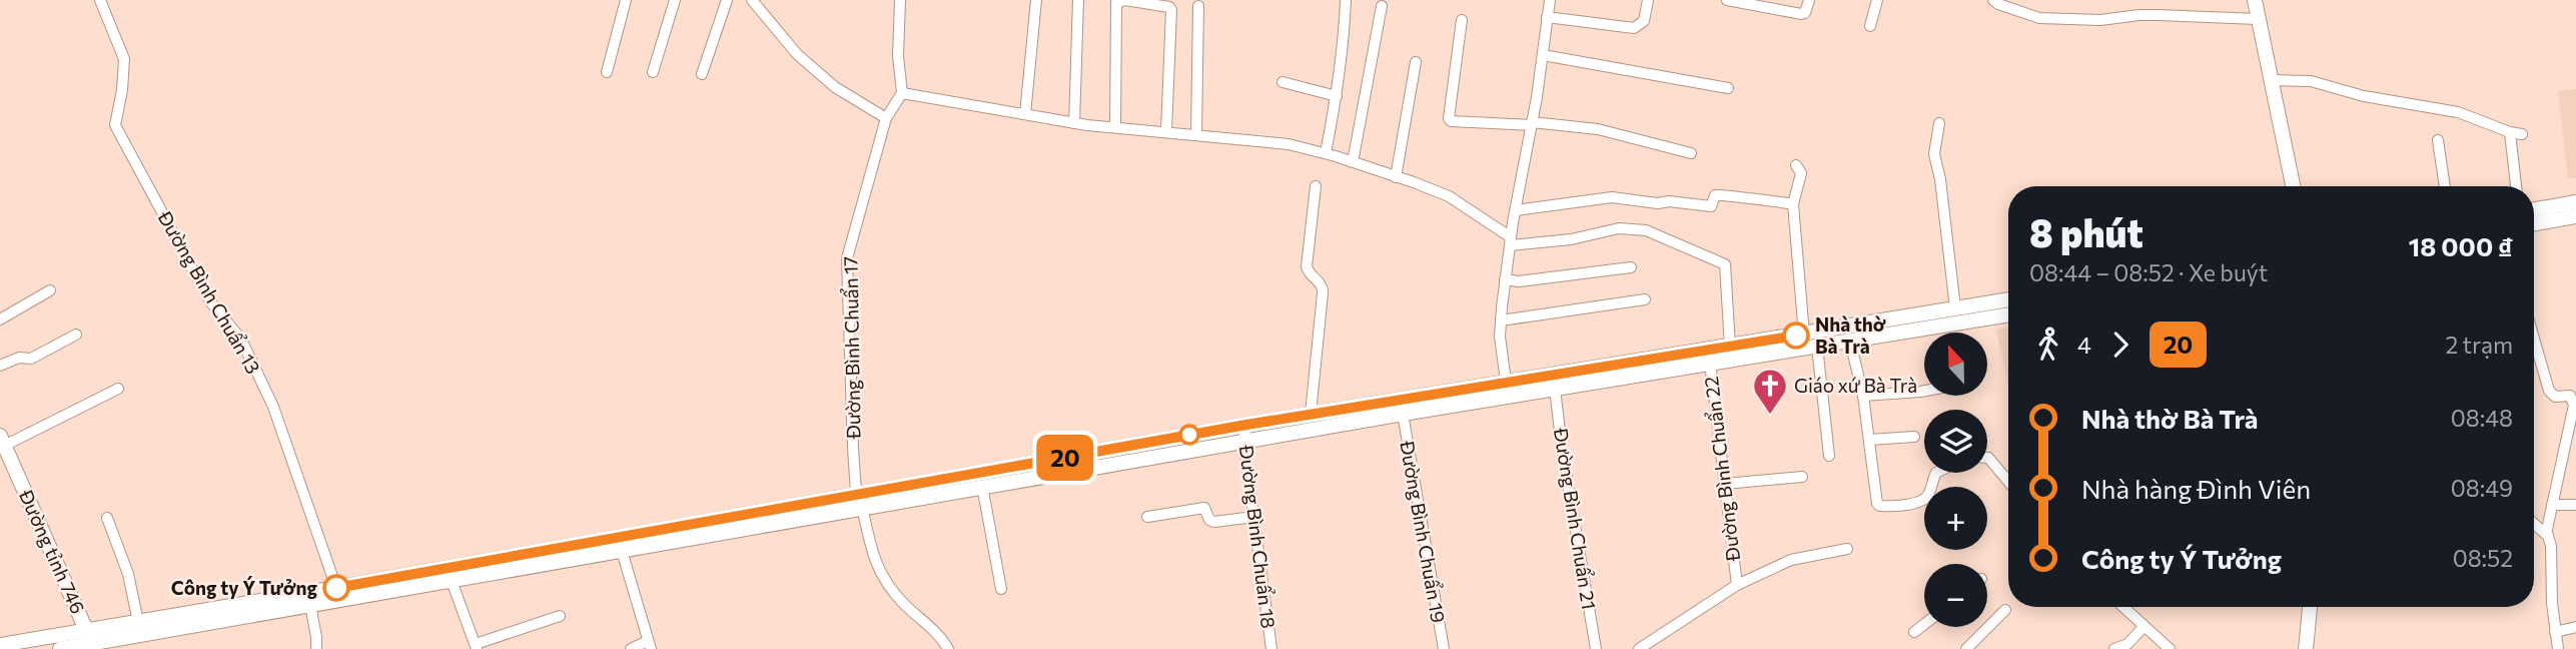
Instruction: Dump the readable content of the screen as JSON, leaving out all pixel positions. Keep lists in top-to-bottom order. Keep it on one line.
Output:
{"streets":{"main road":["Đường tỉnh 746"],"street":["Đường Bình Chuẩn 13","Đường Bình Chuẩn 17","Đường Bình Chuẩn 22","Đường Bình Chuẩn 21","Đường Bình Chuẩn 19","Đường Bình Chuẩn 18"]},"places":{"other":["Nhà thờ Bà Trà","Công ty Ý Tưởng"],"church":["Giáo xứ Bà Trà"]},"lines":["bus line 20"],"north":"top","page":{"on_map":"20","heading":["8 phút","08:44 – 08:52 · Xe buýt","18 000 ₫"],"legs":["4","20","2 trạm"],"map_buttons":["+","−"],"list":[{"name":"Nhà thờ Bà Trà","value":"08:48"},{"name":"Nhà hàng Đình Viên","value":"08:49"},{"name":"Công ty Ý Tưởng","value":"08:52"}]}}
